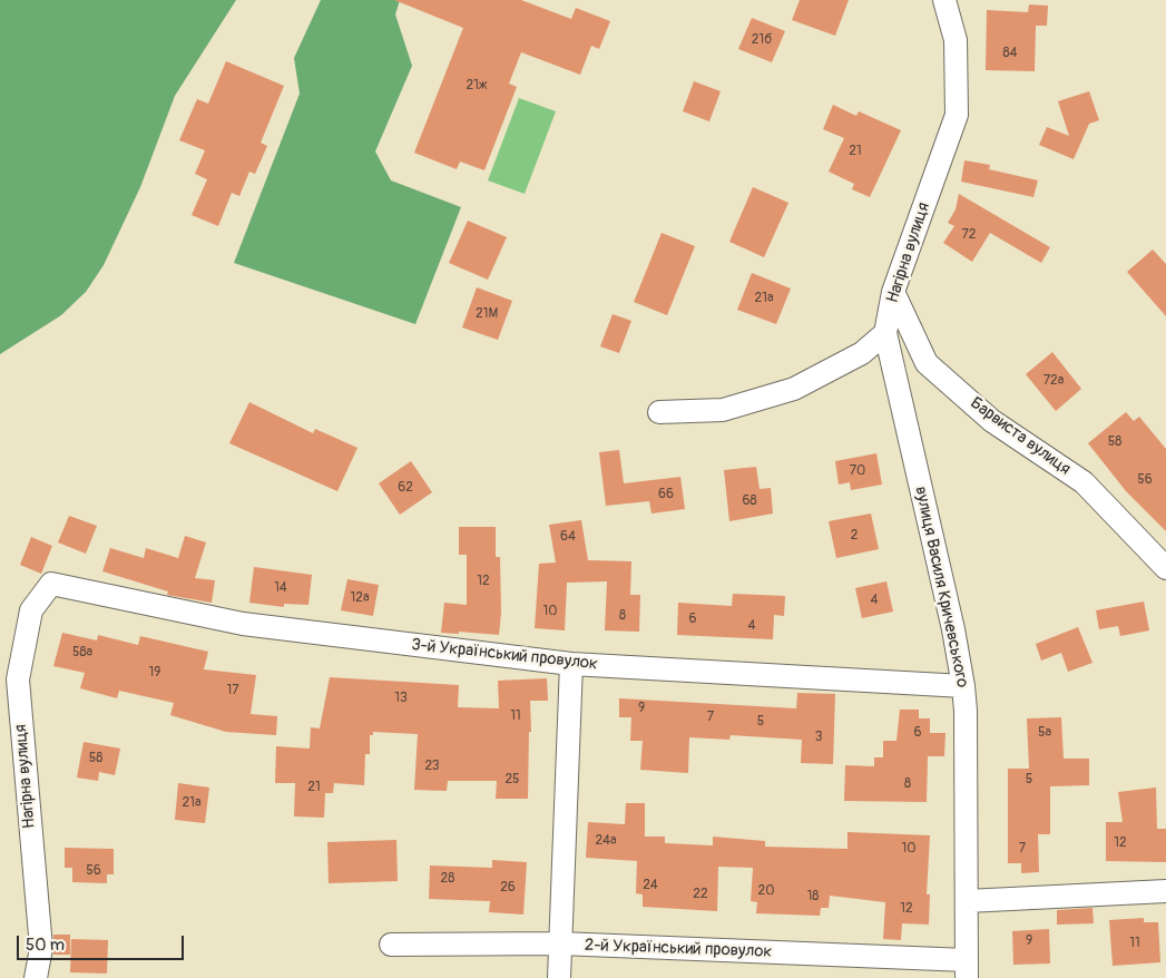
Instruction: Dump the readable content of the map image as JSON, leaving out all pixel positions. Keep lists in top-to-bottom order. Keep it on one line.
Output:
{"streets":{"street":["Нагірна вулиця","Барвиста вулиця","вулиця Василя Кричевського","3-й Український провулок","2-й Український провулок"]},"crossings":[["Нагірна вулиця","Барвиста вулиця"],["Нагірна вулиця","вулиця Василя Кричевського"],["Нагірна вулиця","3-й Український провулок"],["вулиця Василя Кричевського","3-й Український провулок"],["вулиця Василя Кричевського","2-й Український провулок"]],"house_numbers":["21б","84","21ж","21","72","21а","21М","72а","58","70","56","62","66","68","2","64","12","14","12а","4","10","8","6","4","58а","19","17","13","9","11","7","5","6","5а","3","58","23","25","5","8","21","21а","24а","12","10","7","56","28","24","26","20","22","18","12","9","11"],"scale_bar":"50 m"}
